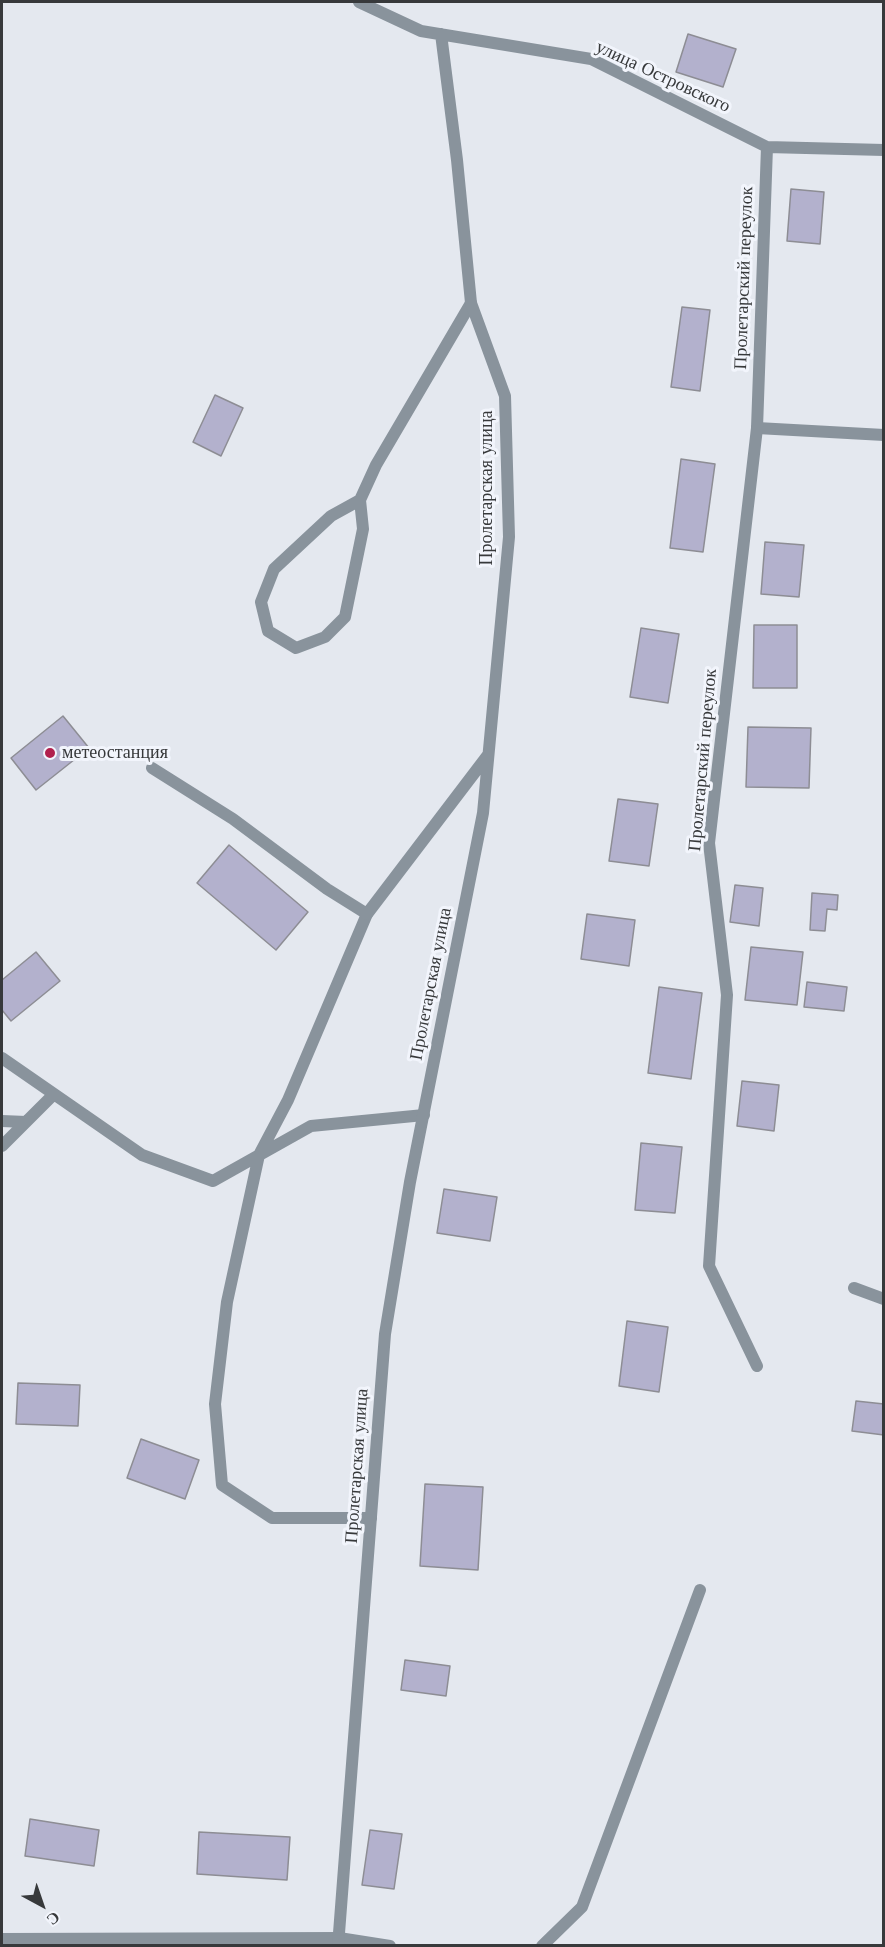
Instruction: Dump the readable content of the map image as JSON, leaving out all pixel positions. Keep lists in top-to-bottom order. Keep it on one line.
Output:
{"streets":{"street":["улица Островского","Пролетарский переулок","Пролетарская улица"]},"crossings":[["улица Островского","Пролетарский переулок"],["улица Островского","Пролетарская улица"]],"places":["метеостанция"],"north":"bottom right"}
